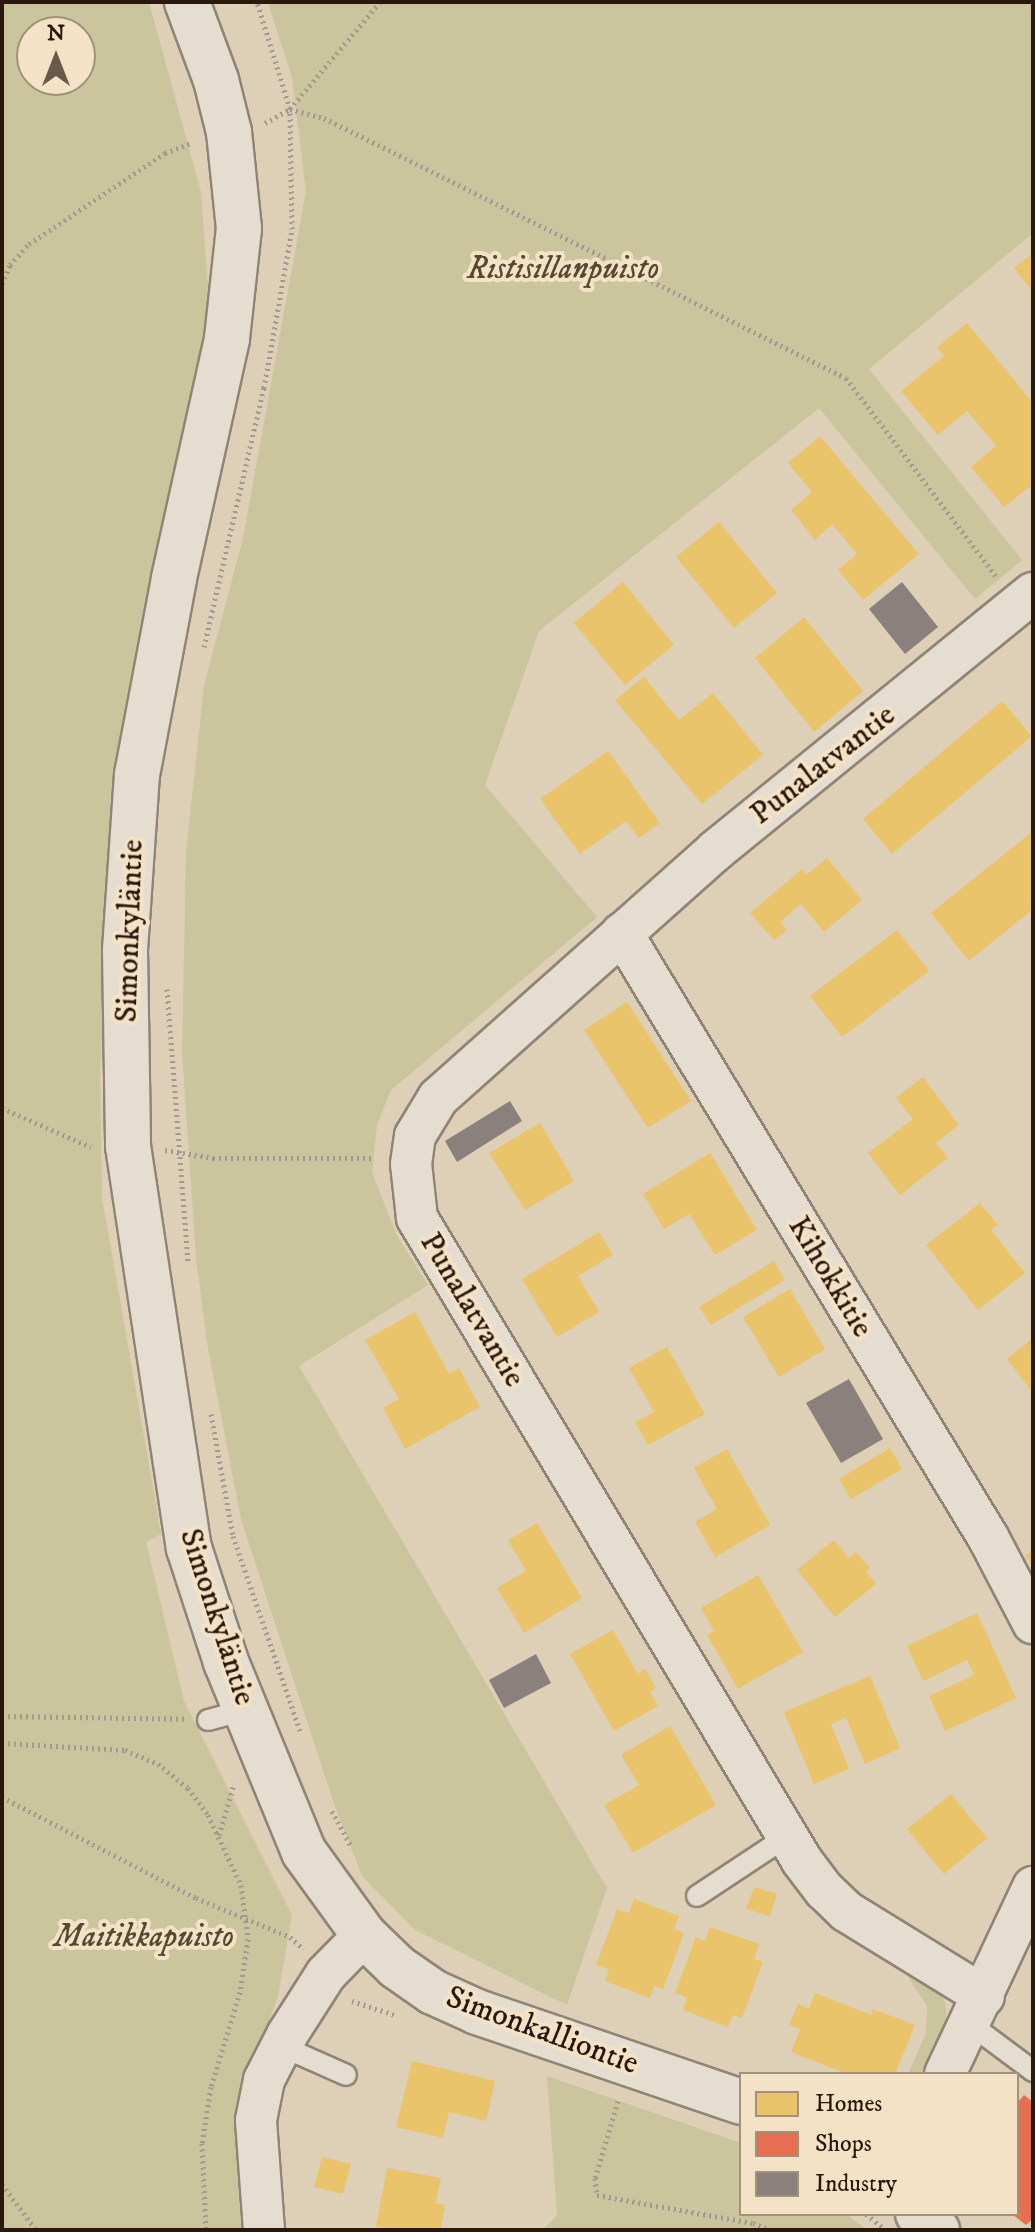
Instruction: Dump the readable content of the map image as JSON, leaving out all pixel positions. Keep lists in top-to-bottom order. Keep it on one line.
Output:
{"streets":{"main road":["Simonkyläntie","Simonkalliontie"],"street":["Punalatvantie","Kihokkitie"]},"crossings":[["Punalatvantie","Kihokkitie"],["Simonkyläntie","Simonkalliontie"]],"parks":["Ristisillanpuisto","Maitikkapuisto"],"legend":["Homes","Shops","Industry"],"north":"top"}
